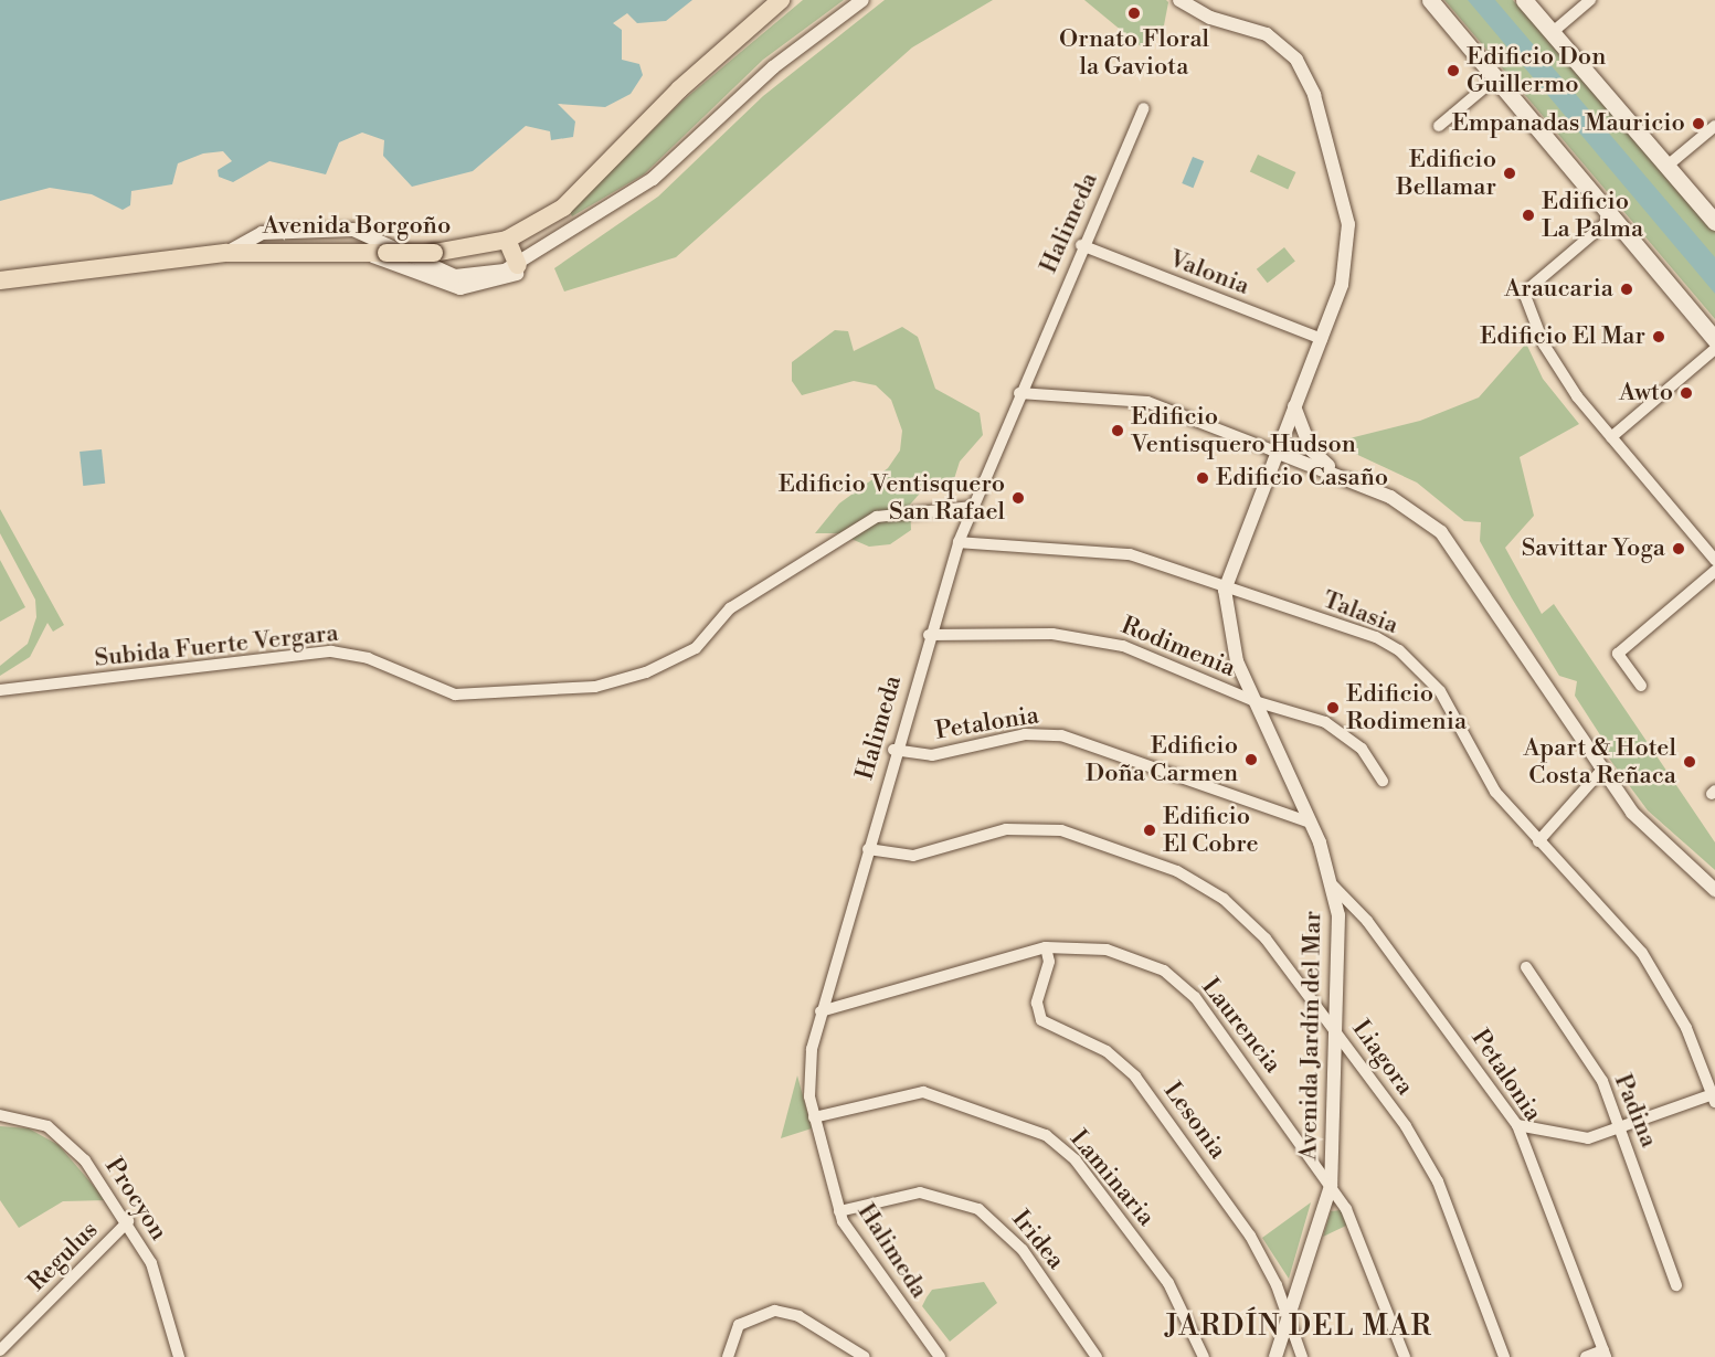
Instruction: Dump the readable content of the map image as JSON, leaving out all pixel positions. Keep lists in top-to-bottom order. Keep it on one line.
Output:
{"streets":{"main road":["Avenida Borgoño"],"street":["Halimeda","Valonia","Talasia","Subida Fuerte Vergara","Rodimenia","Petalonia","Laurencia","Avenida Jardín del Mar","Liagora","Padina","Lesonia","Laminaria","Procyon","Iridea","Regulus"]},"crossings":[["Halimeda","Valonia"],["Halimeda","Talasia"],["Halimeda","Subida Fuerte Vergara"],["Halimeda","Rodimenia"],["Halimeda","Petalonia"],["Halimeda","Laurencia"],["Halimeda","Liagora"],["Halimeda","Laminaria"],["Halimeda","Iridea"],["Valonia","Avenida Jardín del Mar"],["Talasia","Avenida Jardín del Mar"],["Rodimenia","Avenida Jardín del Mar"],["Petalonia","Avenida Jardín del Mar"],["Laurencia","Avenida Jardín del Mar"],["Laurencia","Lesonia"],["Avenida Jardín del Mar","Liagora"],["Avenida Jardín del Mar","Lesonia"],["Procyon","Regulus"]],"districts":["JARDÍN DEL MAR"],"places":["Ornato Floral la Gaviota","Edificio Don Guillermo","Empanadas Mauricio","Edificio Bellamar","Edificio La Palma","Araucaria","Edificio El Mar","Awto","Edificio Ventisquero Hudson","Edificio Casaño","Edificio Ventisquero San Rafael","Savittar Yoga","Edificio Rodimenia","Edificio Doña Carmen","Apart & Hotel Costa Reñaca","Edificio El Cobre"]}
